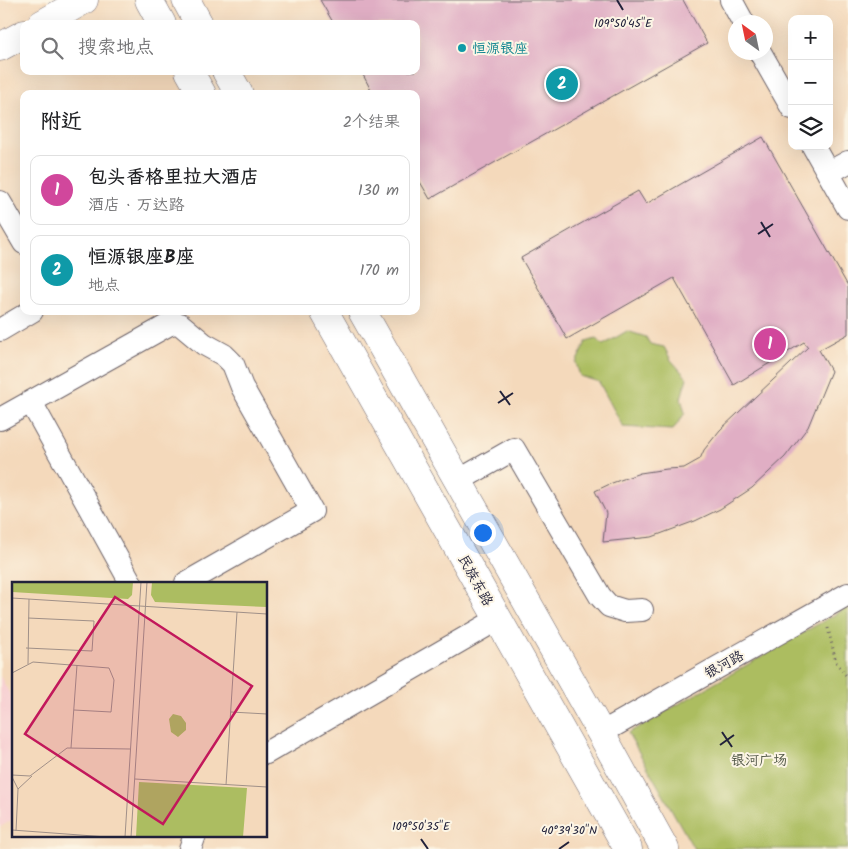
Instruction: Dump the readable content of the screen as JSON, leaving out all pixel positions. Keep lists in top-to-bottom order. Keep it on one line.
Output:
{"streets":{"main road":["民族东路"],"street":["银河路"]},"parks":["银河广场"],"places":["恒源银座"],"north":"top left","page":{"map_buttons":["+","−"],"search":"搜索地点","pins":["2","1"],"heading":["附近","2个结果"],"list":[{"mark":"1","name":"包头香格里拉大酒店","note":"酒店 · 万达路","value":"130 m"},{"mark":"2","name":"恒源银座B座","note":"地点","value":"170 m"}]},"coordinates":["109°50'45\"E","109°50'35\"E","40°39'30\"N"]}
